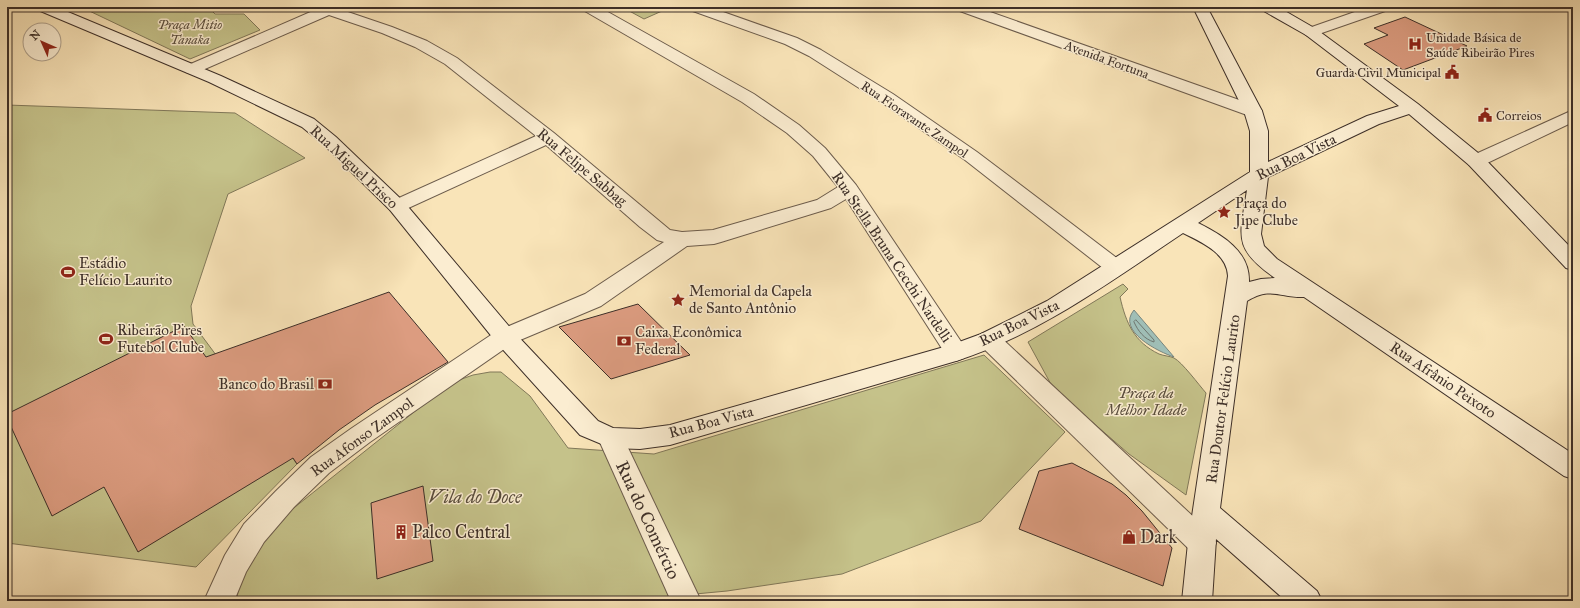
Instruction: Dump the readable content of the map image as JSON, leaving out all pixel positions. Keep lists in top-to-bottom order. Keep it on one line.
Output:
{"streets":{"street":["Avenida Fortuna","Rua Fioravante Zampol","Rua Boa Vista","Rua Miguel Prisco","Rua Felipe Sabbag","Rua Stella Bruna Cecchi Nardelli","Rua Afrânio Peixoto","Rua Doutor Felício Laurito","Rua Afonso Zampol","Rua do Comércio"]},"crossings":[["Rua Fioravante Zampol","Rua Boa Vista"],["Rua Boa Vista","Rua Miguel Prisco"],["Rua Boa Vista","Rua Stella Bruna Cecchi Nardelli"],["Rua Boa Vista","Rua Afrânio Peixoto"],["Rua Boa Vista","Rua Doutor Felício Laurito"],["Rua Boa Vista","Rua do Comércio"],["Rua Miguel Prisco","Rua Afonso Zampol"],["Rua Miguel Prisco","Rua do Comércio"],["Rua Felipe Sabbag","Rua Stella Bruna Cecchi Nardelli"],["Rua Felipe Sabbag","Rua Afonso Zampol"],["Rua Afrânio Peixoto","Rua Doutor Felício Laurito"]],"parks":["Praça Mitio Tanaka","Praça da Melhor Idade","Vila do Doce"],"places":{"hospital":["Unidade Básica de Saúde Ribeirão Pires"],"public building":["Guarda Civil Municipal","Correios"],"place":["Praça do Jipe Clube","Memorial da Capela de Santo Antônio"],"sports":["Estádio Felício Laurito","Ribeirão Pires Futebol Clube"],"bank":["Caixa Econômica Federal","Banco do Brasil"],"building":["Palco Central"],"shop":["Dark"]},"north":"top left"}
